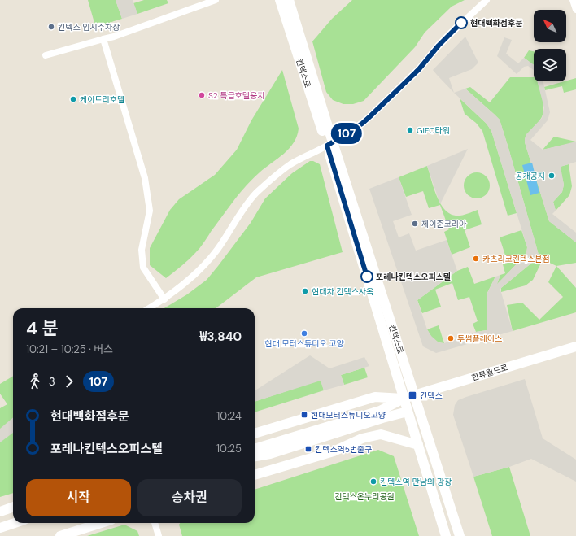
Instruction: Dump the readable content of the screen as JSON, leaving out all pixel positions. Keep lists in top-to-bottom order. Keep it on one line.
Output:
{"streets":{"main road":["킨텍스로","한류월드로"]},"crossings":[["킨텍스로","한류월드로"]],"parks":["킨텍스온누리공원"],"places":{"other":["현대백화점후문","킨텍스 임시주차장","S2 특급호텔용지","케이트리호텔","GIFC타워","공개공지","제이준코리아","카츠리코킨텍스본점","포레나킨텍스오피스텔","현대차 킨텍스사옥","현대 모터스튜디오 고양","투썸플레이스","킨텍스역 만남의 광장"],"transit":["킨텍스","현대모터스튜디오고양","킨텍스역5번출구"]},"lines":["bus line 107"],"north":"top left","page":{"on_map":"107","heading":["4 분","10:21 – 10:25 · 버스","₩3,840"],"legs":["3","107"],"list":[{"name":"현대백화점후문","value":"10:24"},{"name":"포레나킨텍스오피스텔","value":"10:25"}],"buttons":["시작","승차권"]}}
